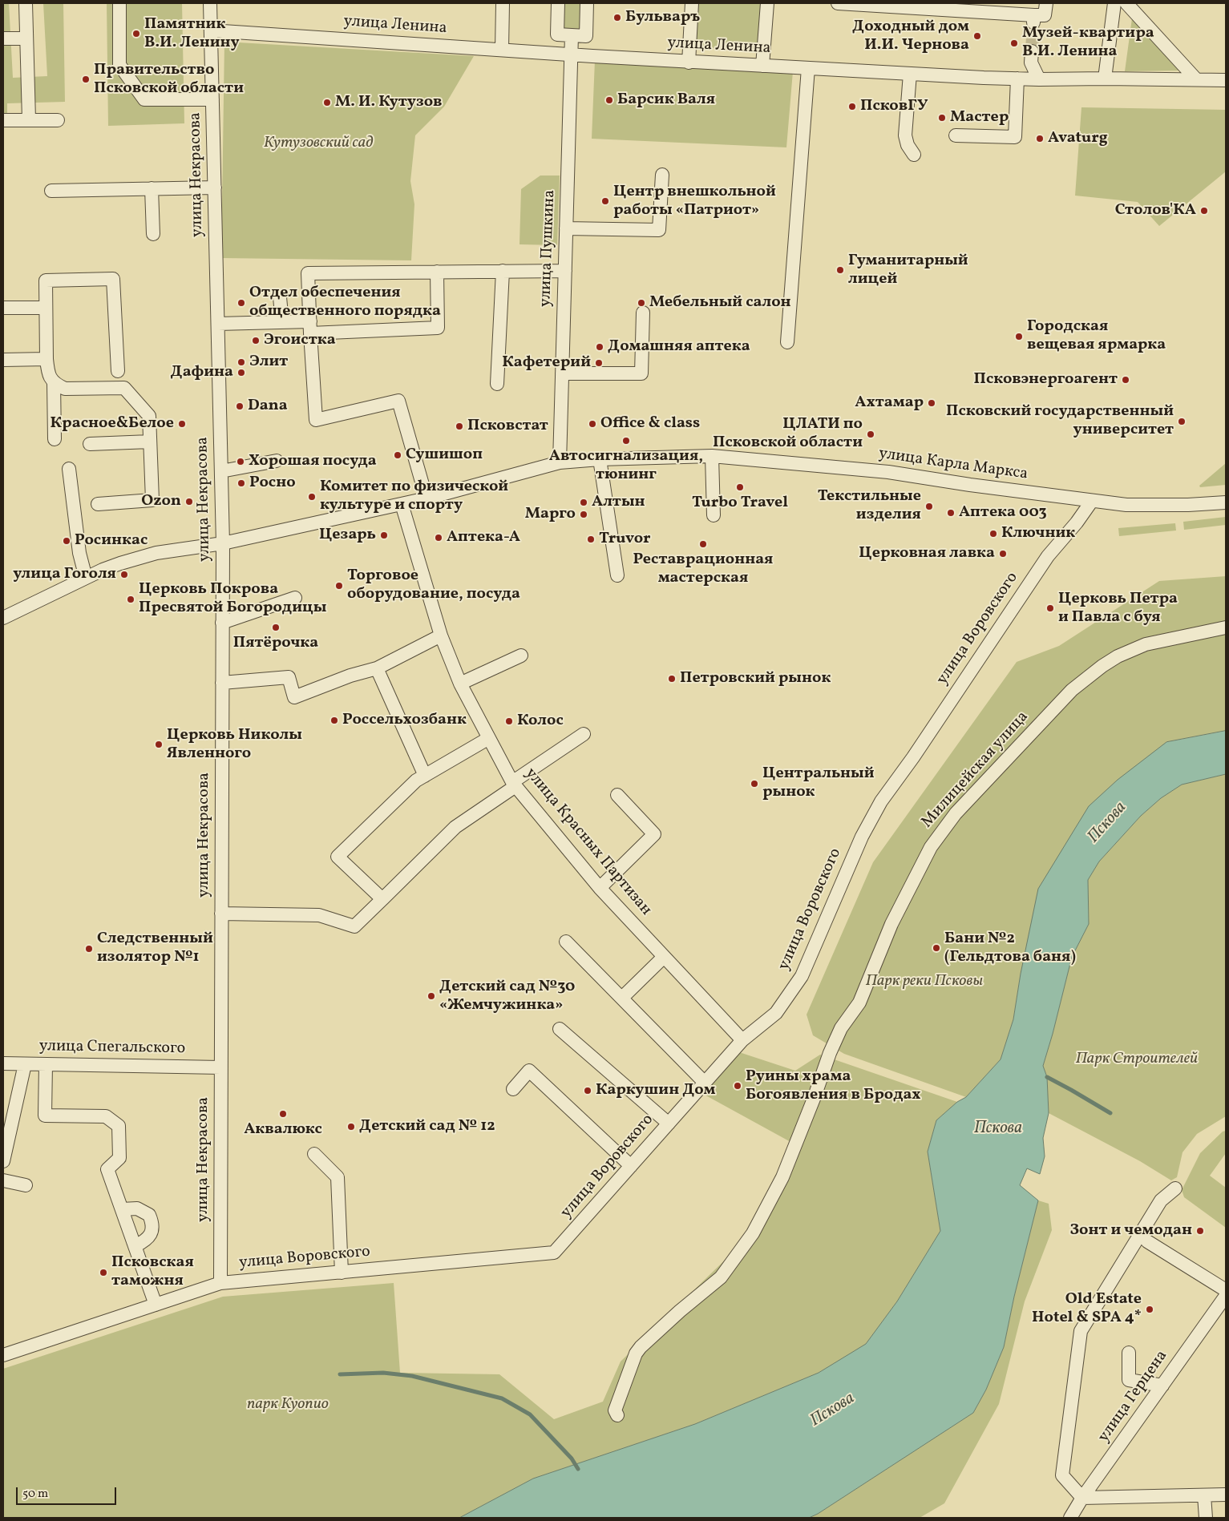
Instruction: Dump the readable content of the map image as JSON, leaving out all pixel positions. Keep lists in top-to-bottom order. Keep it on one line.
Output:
{"streets":{"street":["улица Ленина","улица Некрасова","улица Пушкина","улица Карла Маркса","улица Воровского","Милицейская улица","улица Красных Партизан","улица Спегальского","улица Герцена"]},"crossings":[["улица Ленина","улица Некрасова"],["улица Ленина","улица Пушкина"],["улица Некрасова","улица Карла Маркса"],["улица Некрасова","улица Воровского"],["улица Некрасова","улица Спегальского"],["улица Пушкина","улица Карла Маркса"],["улица Карла Маркса","улица Воровского"],["улица Карла Маркса","улица Красных Партизан"],["улица Воровского","улица Красных Партизан"]],"water":["Пскова"],"parks":["Кутузовский сад","Парк реки Псковы","Парк Строителей","парк Куопио"],"places":["Бульваръ","Памятник В.И. Ленину","Доходный дом И.И. Чернова","Музей-квартира В.И. Ленина","Правительство Псковской области","Барсик Валя","М. И. Кутузов","ПсковГУ","Мастер","Avaturg","Центр внешкольной работы «Патриот»","Столов'КА","Гуманитарный лицей","Отдел обеспечения общественного порядка","Мебельный салон","Городская вещевая ярмарка","Эгоистка","Домашняя аптека","Элит","Кафетерий","Дафина","Псковэнергоагент","Ахтамар","Dana","Псковский государственный университет","Красное&Белое","Office & class","Псковстат","ЦЛАТИ по Псковской области","Автосигнализация, тюнинг","Сушишоп","Хорошая посуда","Росно","Turbo Travel","Комитет по физической культуре и спорту","Ozon","Алтын","Текстильные изделия","Аптека 003","Марго","Ключник","Цезарь","Аптека-А","Truvor","Росинкас","Реставрационная мастерская","Церковная лавка","улица Гоголя","Торговое оборудование, посуда","Церковь Покрова Пресвятой Богородицы","Церковь Петра и Павла с буя","Пятёрочка","Петровский рынок","Россельхозбанк","Колос","Церковь Николы Явленного","Центральный рынок","Бани №2 (Гельдтова баня)","Следственный изолятор №1","Детский сад №30 «Жемчужинка»","Руины храма Богоявления в Бродах","Каркушин Дом","Аквалюкс","Детский сад № 12","Зонт и чемодан","Псковская таможня","Old Estate Hotel & SPA 4*"],"scale_bar":"50 m"}
